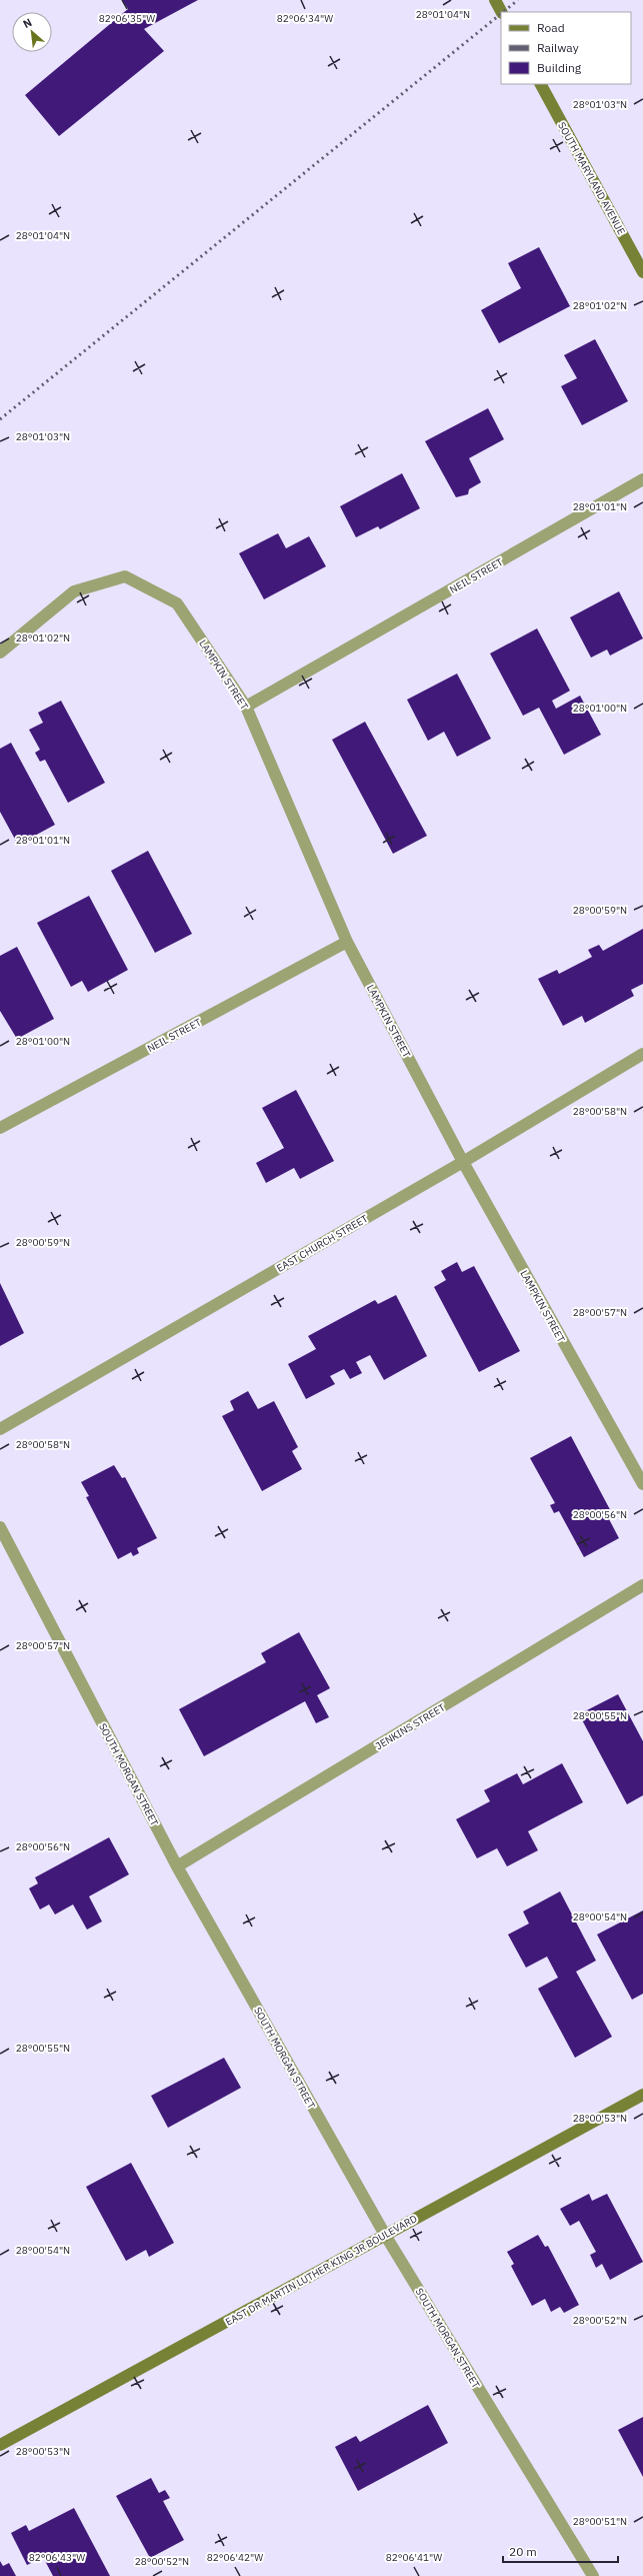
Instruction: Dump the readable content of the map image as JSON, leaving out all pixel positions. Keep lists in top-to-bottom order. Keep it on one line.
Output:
{"streets":{"street":["SOUTH MARYLAND AVENUE","NEIL STREET","LAMPKIN STREET","EAST CHURCH STREET","JENKINS STREET","SOUTH MORGAN STREET","EAST DR MARTIN LUTHER KING JR BOULEVARD"]},"crossings":[["NEIL STREET","LAMPKIN STREET"],["LAMPKIN STREET","EAST CHURCH STREET"],["JENKINS STREET","SOUTH MORGAN STREET"],["SOUTH MORGAN STREET","EAST DR MARTIN LUTHER KING JR BOULEVARD"]],"legend":["Road","Railway","Building"],"scale_bar":"20 m","north":"top left","coordinates":["28°01'04\"N","82°06'35\"W","82°06'34\"W","28°01'03\"N","28°01'02\"N","28°01'01\"N","28°01'00\"N","28°00'59\"N","28°00'58\"N","28°00'57\"N","28°00'56\"N","28°00'55\"N","28°00'54\"N","28°00'53\"N","28°00'52\"N","28°00'51\"N","82°06'43\"W","82°06'42\"W","82°06'41\"W"]}
